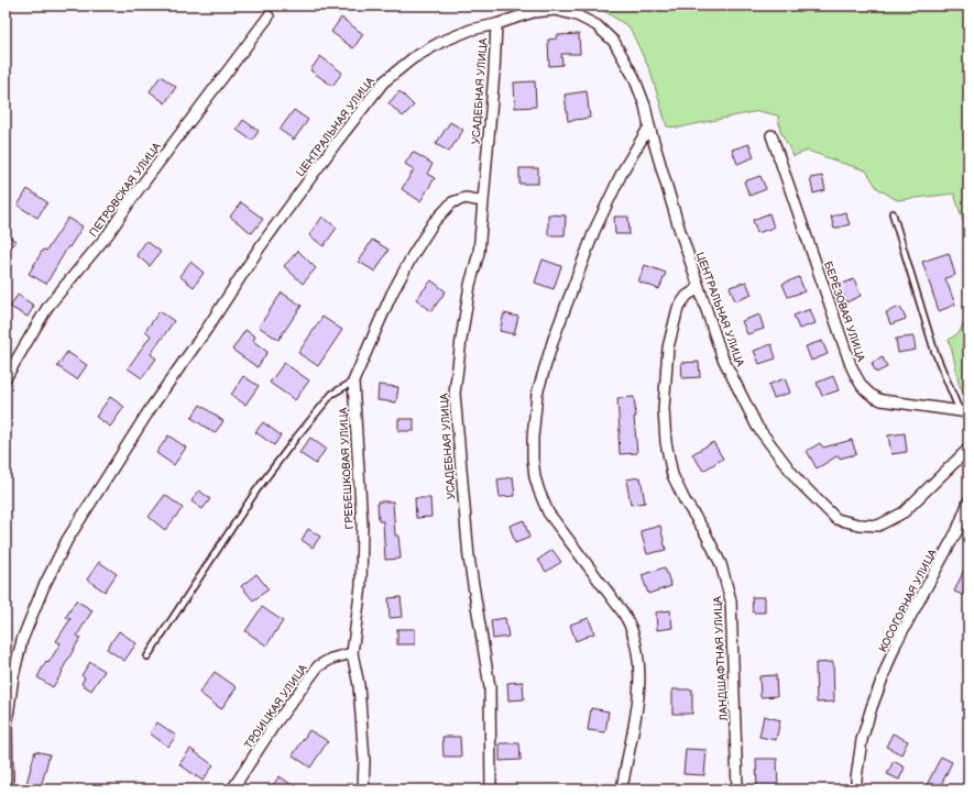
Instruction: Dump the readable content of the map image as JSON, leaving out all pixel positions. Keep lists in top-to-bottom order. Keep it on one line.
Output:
{"streets":{"street":["УСАДЕБНАЯ УЛИЦА","ЦЕНТРАЛЬНАЯ УЛИЦА","ПЕТРОВСКАЯ УЛИЦА","БЕРЁЗОВАЯ УЛИЦА","ГРЕБЕШКОВАЯ УЛИЦА","КОСОГОРНАЯ УЛИЦА","ЛАНДШАФТНАЯ УЛИЦА","ТРОИЦКАЯ УЛИЦА"]},"crossings":[["УСАДЕБНАЯ УЛИЦА","ЦЕНТРАЛЬНАЯ УЛИЦА"],["УСАДЕБНАЯ УЛИЦА","ГРЕБЕШКОВАЯ УЛИЦА"],["ЦЕНТРАЛЬНАЯ УЛИЦА","ЛАНДШАФТНАЯ УЛИЦА"],["ГРЕБЕШКОВАЯ УЛИЦА","ТРОИЦКАЯ УЛИЦА"]]}
